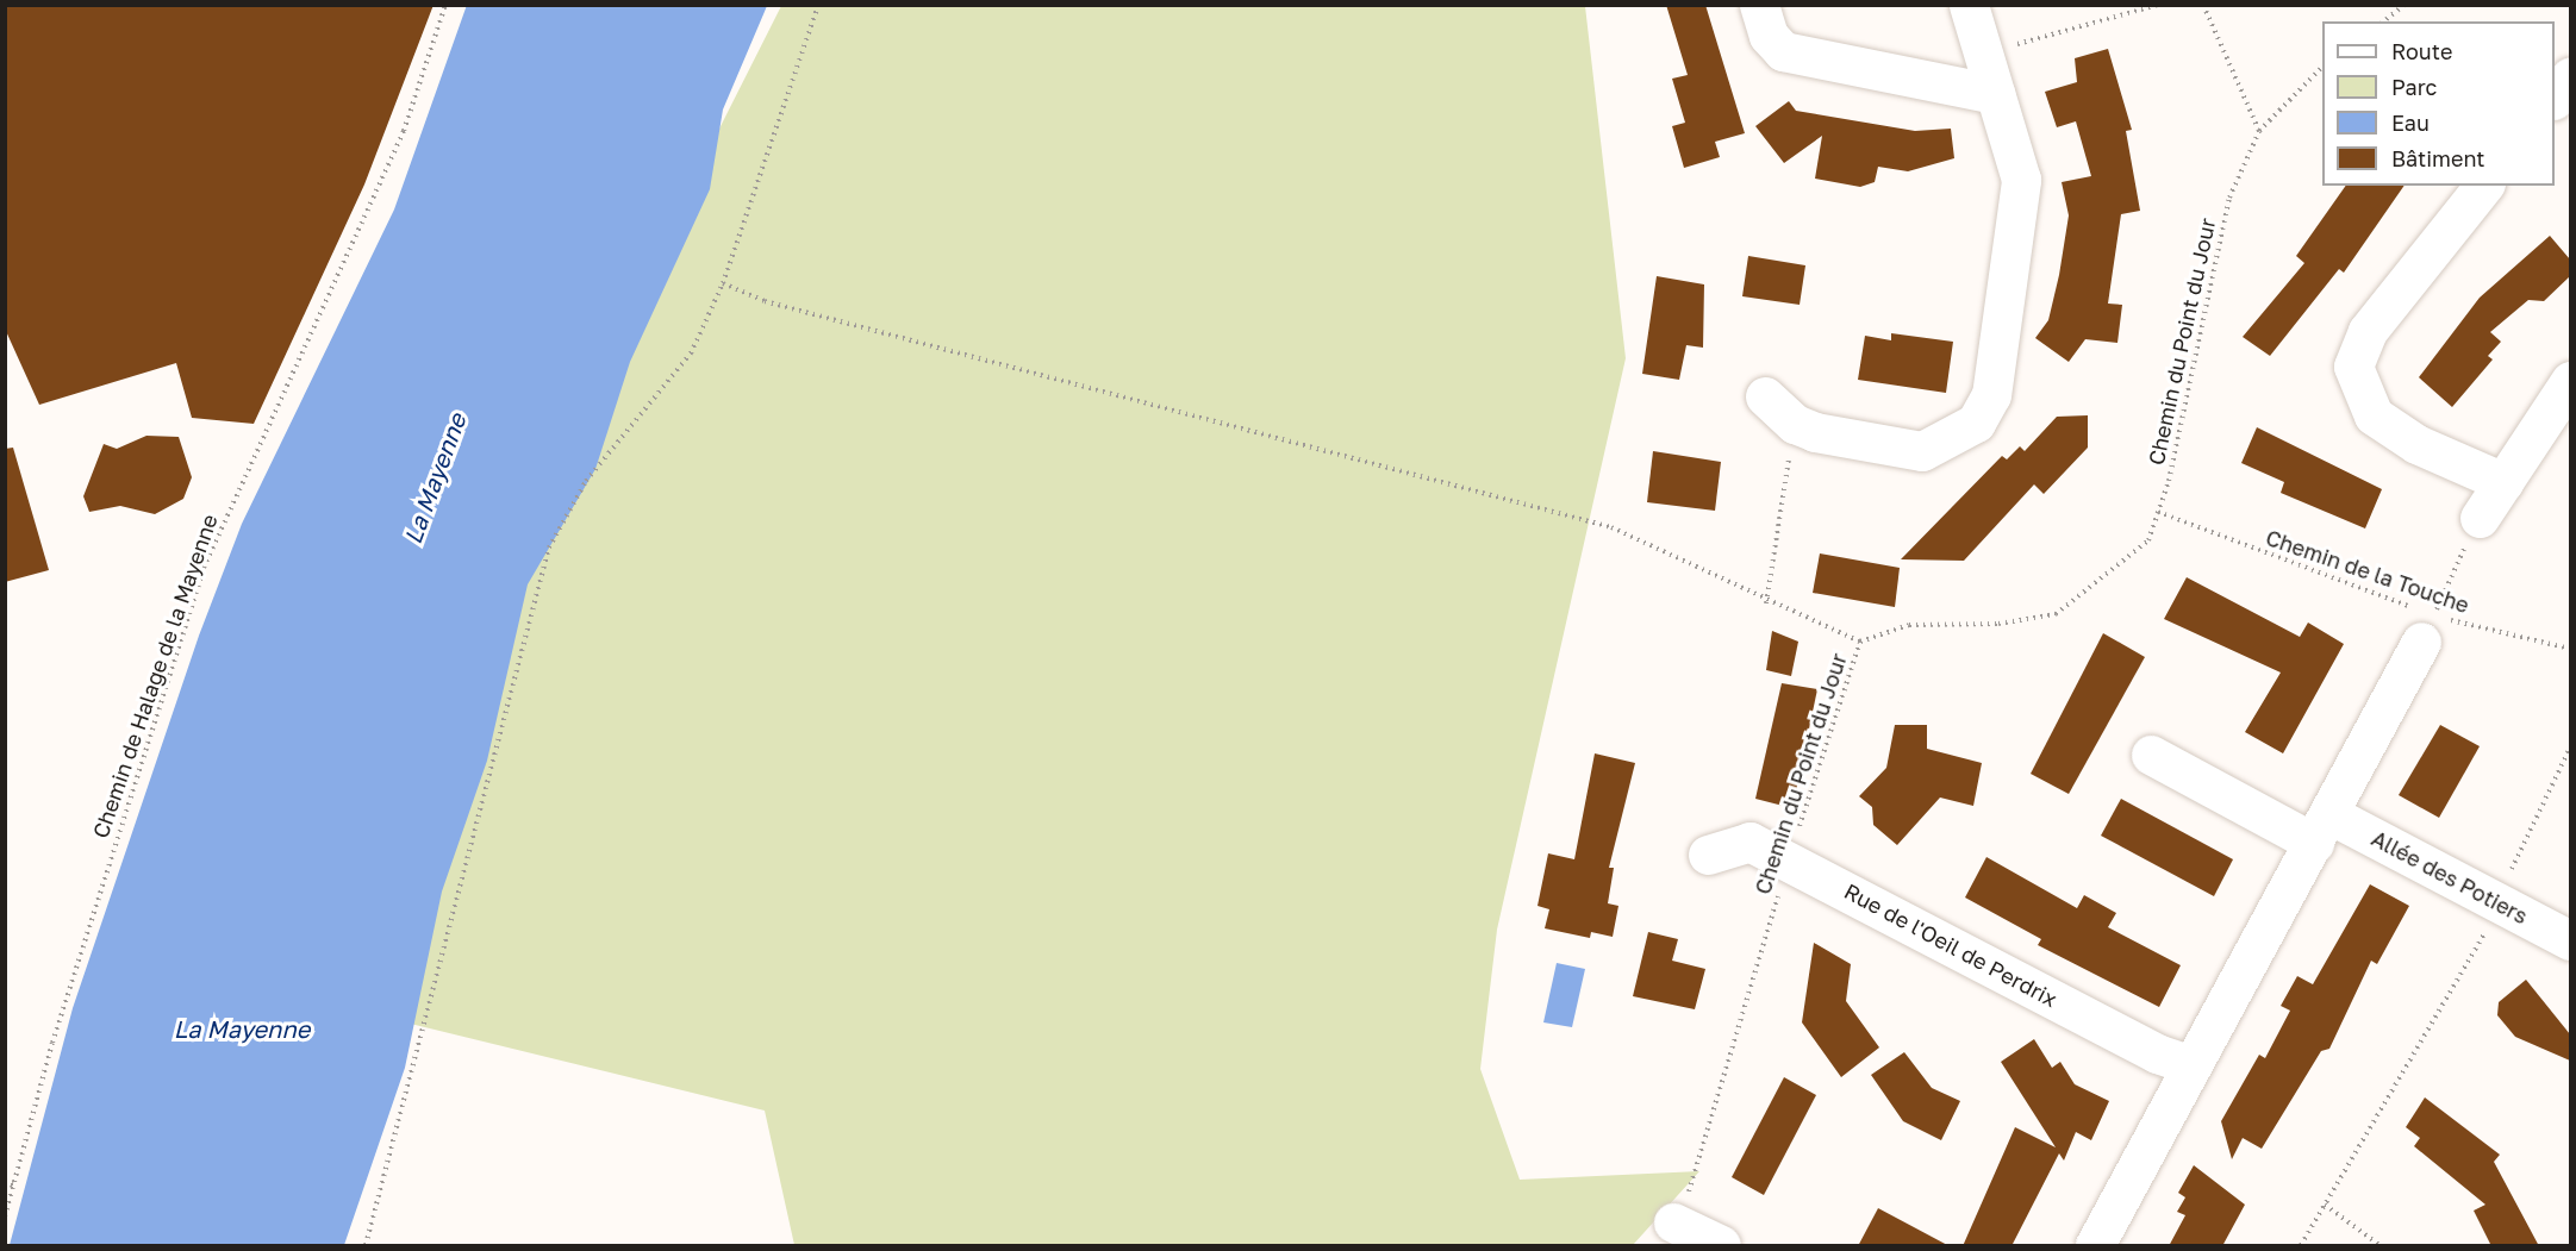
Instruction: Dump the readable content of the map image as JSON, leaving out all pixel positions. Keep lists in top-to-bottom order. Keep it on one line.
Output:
{"streets":{"street":["Allée des Potiers","Rue de l'Oeil de Perdrix"],"path":["Chemin du Point du Jour","Chemin de la Touche","Chemin de Halage de la Mayenne"]},"crossings":[["Chemin du Point du Jour","Chemin de la Touche"],["Chemin du Point du Jour","Rue de l'Oeil de Perdrix"]],"water":["La Mayenne"],"legend":["Route","Parc","Eau","Bâtiment"]}
